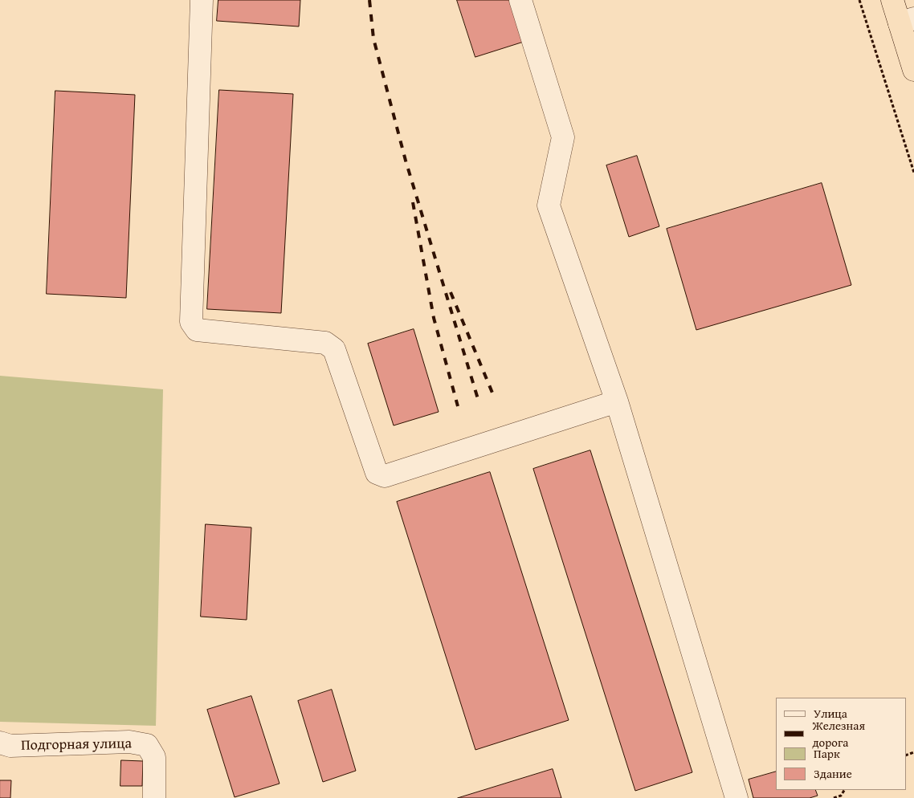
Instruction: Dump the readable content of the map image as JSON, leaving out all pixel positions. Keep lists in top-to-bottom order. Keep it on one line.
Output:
{"streets":{"lane":["Подгорная улица"]},"legend":["Улица","Железная дорога","Парк","Здание"]}
